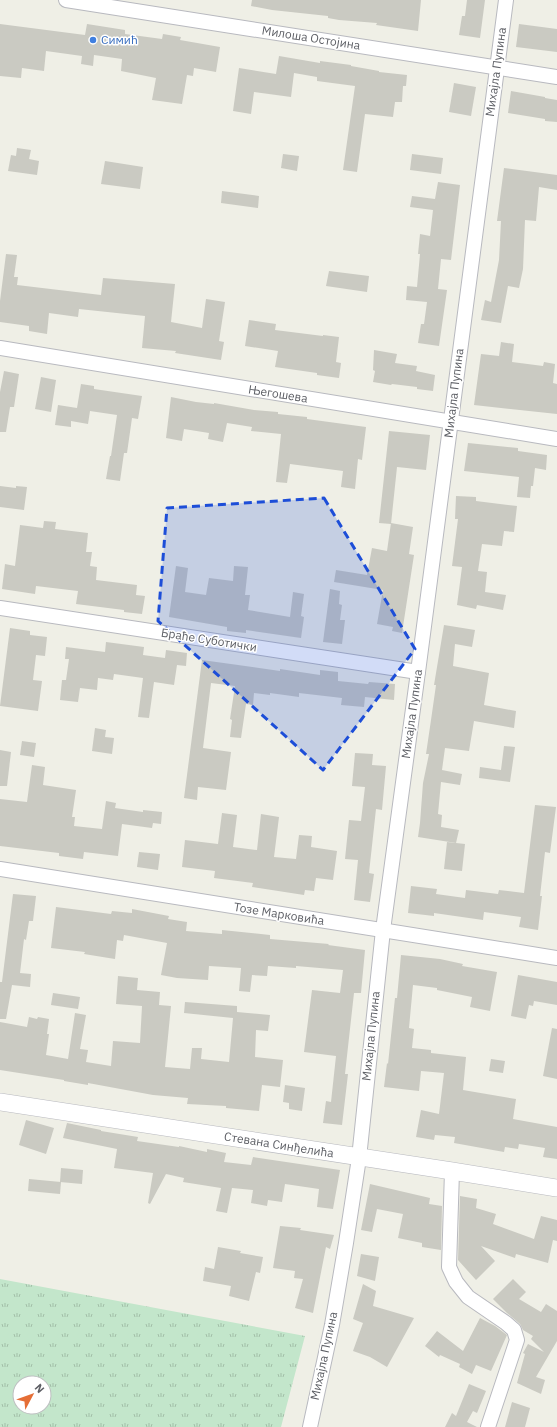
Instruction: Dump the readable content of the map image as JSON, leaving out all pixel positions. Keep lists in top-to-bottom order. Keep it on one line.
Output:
{"streets":{"street":["Милоша Остојина","Михајла Пупина","Његошева","Браће Суботички","Тозе Марковића","Стевана Синђелића"]},"crossings":[["Милоша Остојина","Михајла Пупина"],["Михајла Пупина","Његошева"],["Михајла Пупина","Браће Суботички"],["Михајла Пупина","Тозе Марковића"],["Михајла Пупина","Стевана Синђелића"]],"places":["Симић"],"north":"top right"}
